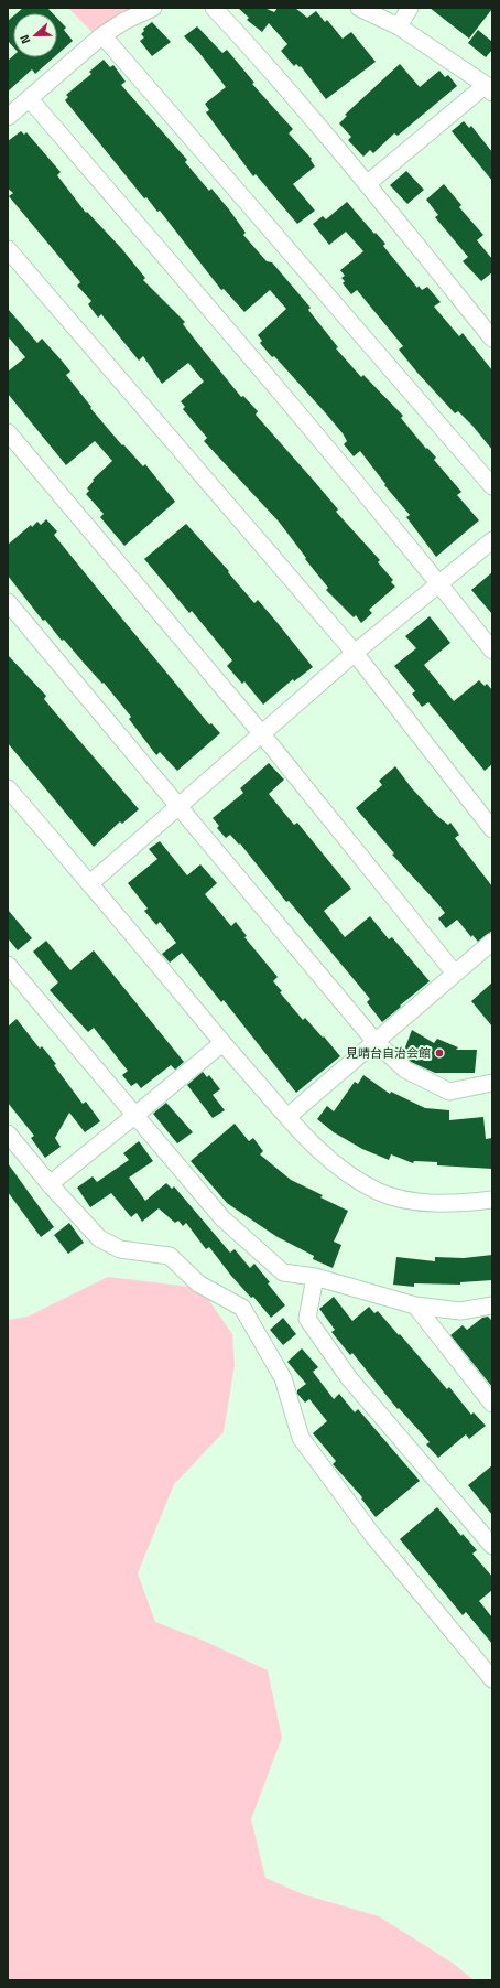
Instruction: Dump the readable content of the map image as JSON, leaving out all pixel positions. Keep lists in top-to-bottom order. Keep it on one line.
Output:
{"places":["見晴台自治会館"],"north":"left"}
